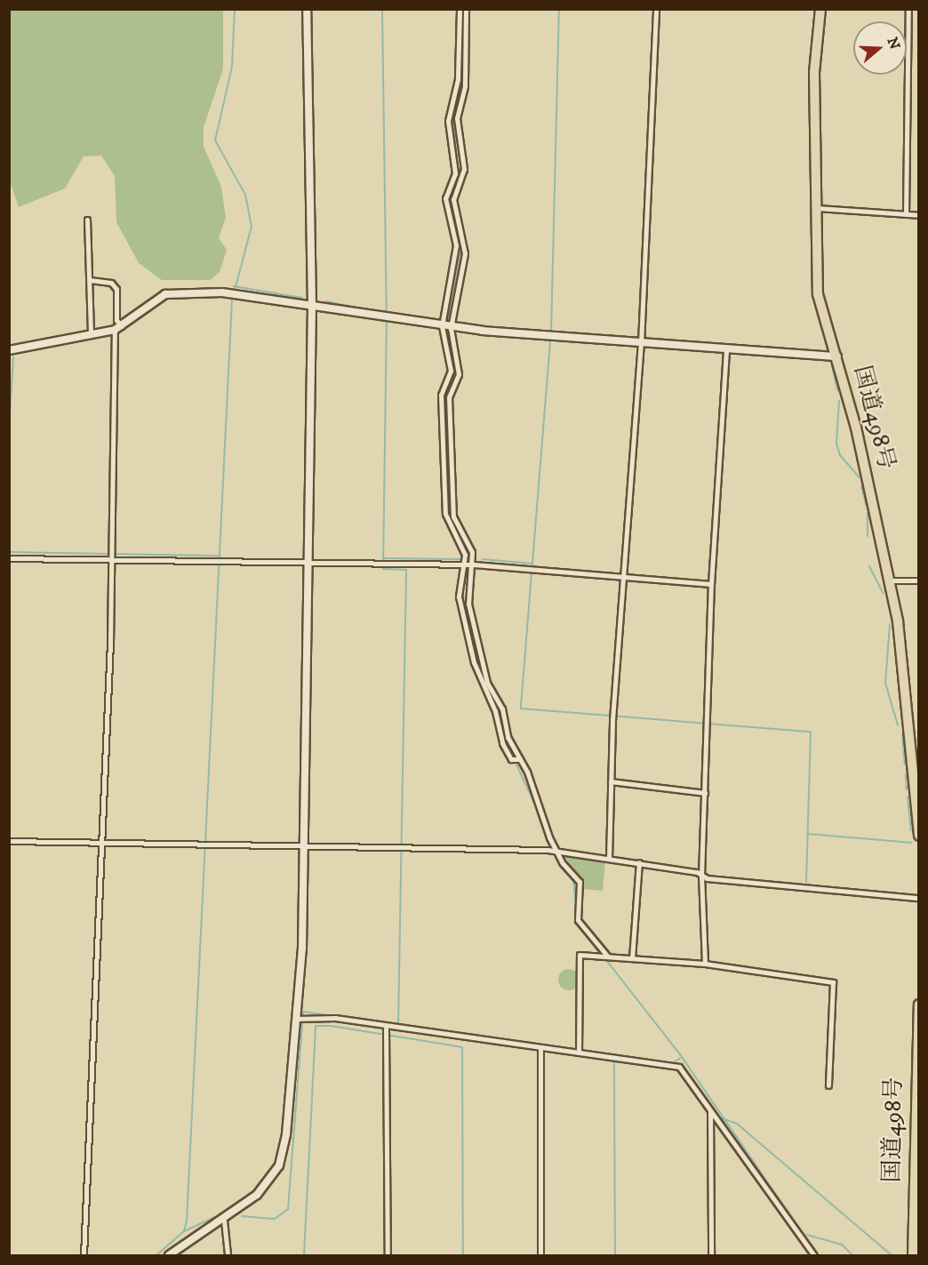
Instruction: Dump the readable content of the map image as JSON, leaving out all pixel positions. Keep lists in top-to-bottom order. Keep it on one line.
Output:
{"streets":{"highway":["国道498号"]},"north":"right"}
